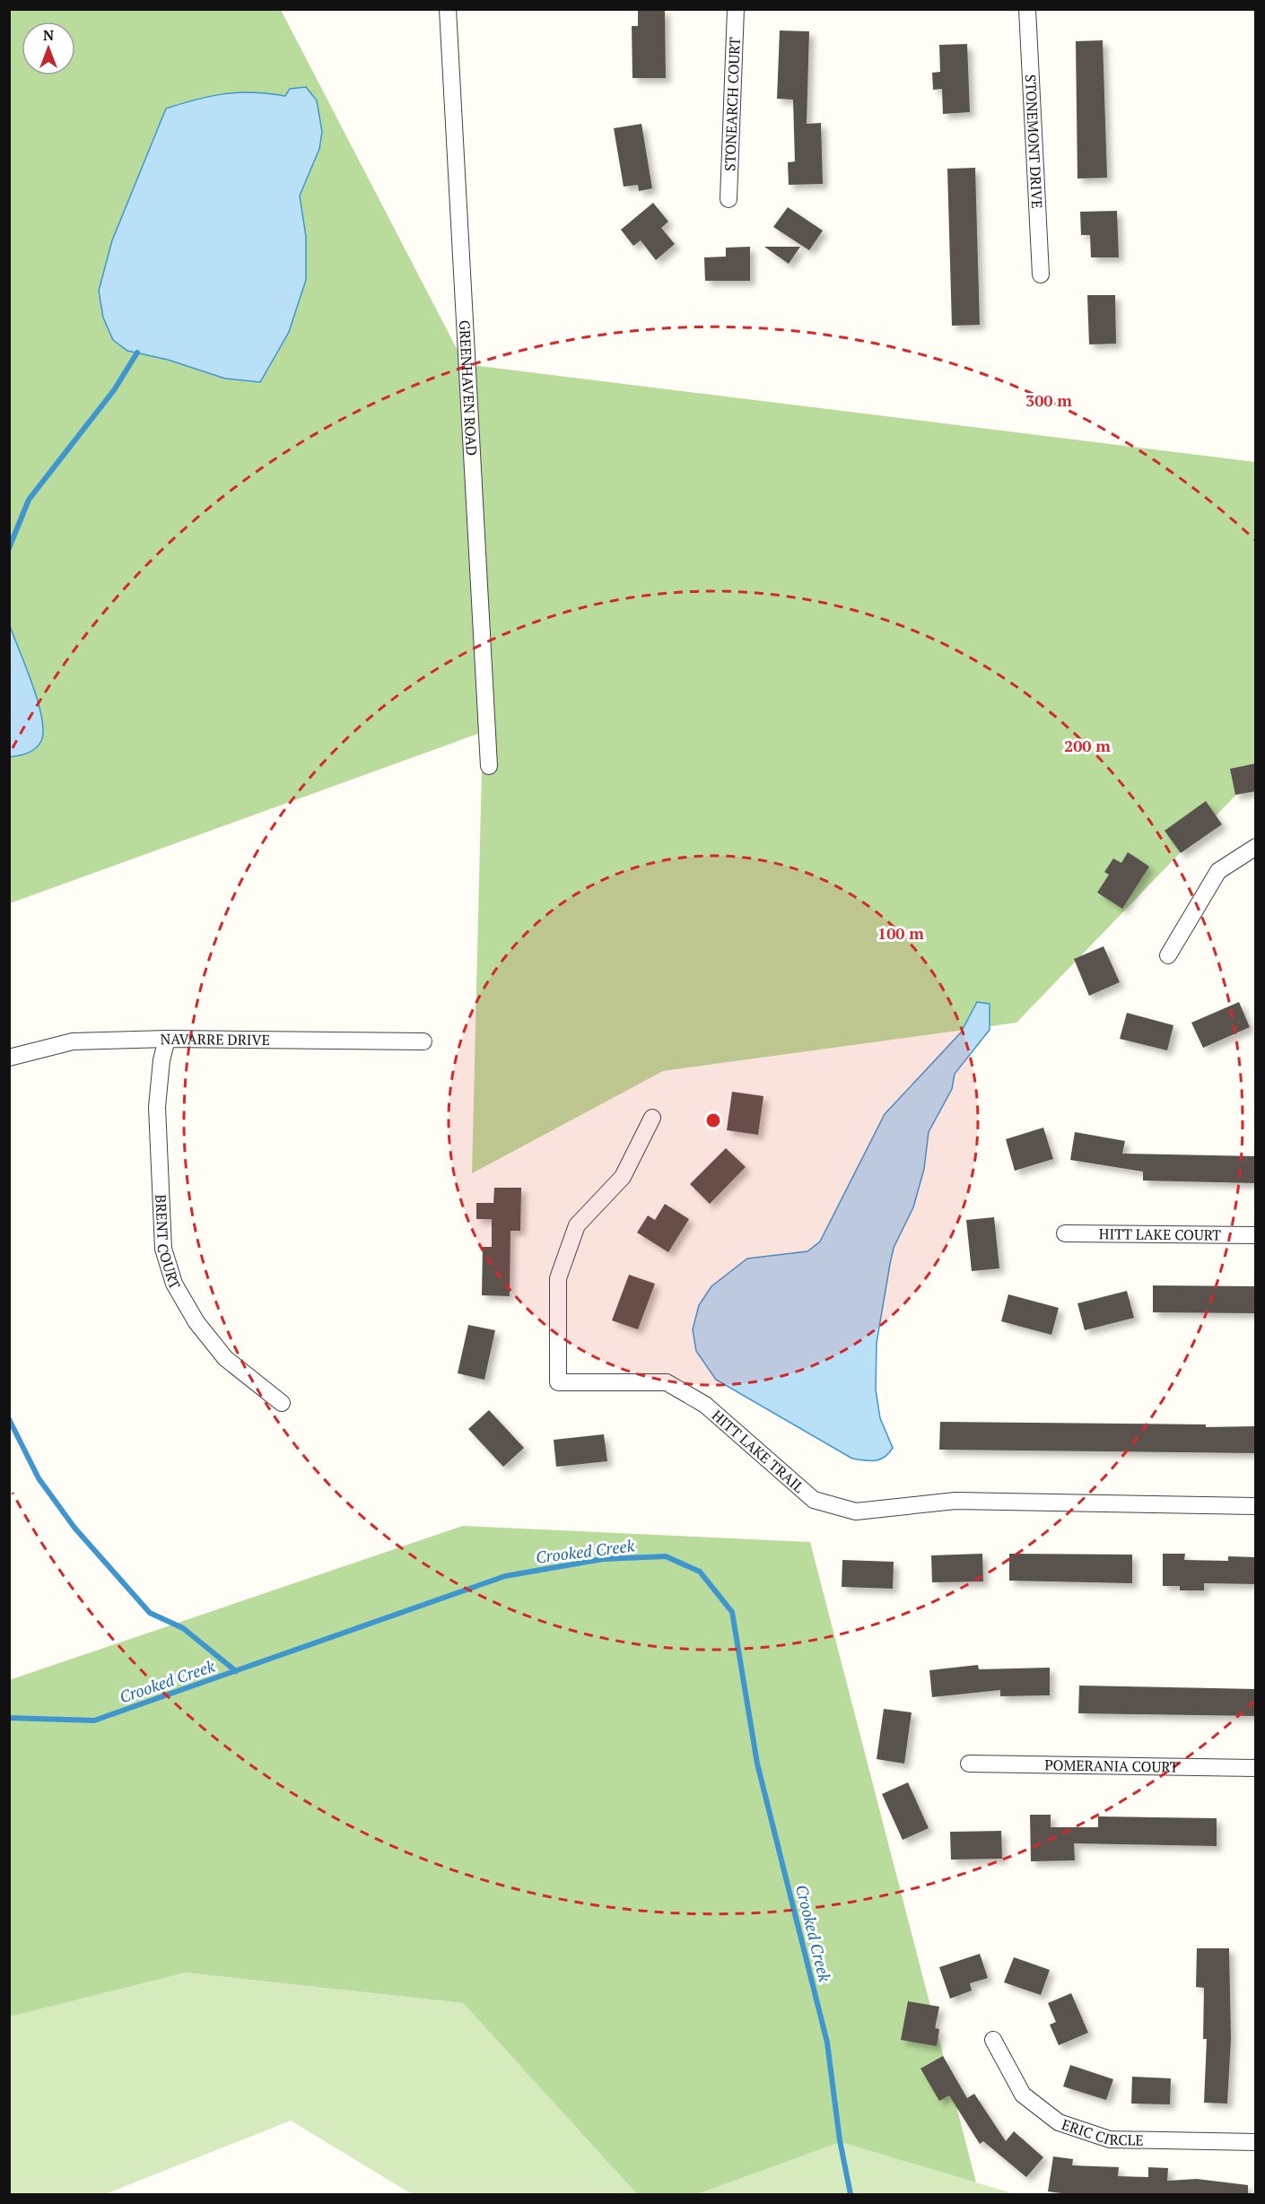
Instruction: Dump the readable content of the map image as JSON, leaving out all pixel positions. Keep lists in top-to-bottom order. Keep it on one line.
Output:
{"streets":{"street":["STONEARCH COURT","STONEMONT DRIVE","GREENHAVEN ROAD","NAVARRE DRIVE","HITT LAKE COURT","BRENT COURT","HITT LAKE TRAIL","POMERANIA COURT","ERIC CIRCLE"]},"crossings":[["NAVARRE DRIVE","BRENT COURT"]],"water":["Crooked Creek"],"north":"top","rings":["300 m","200 m","100 m"]}
